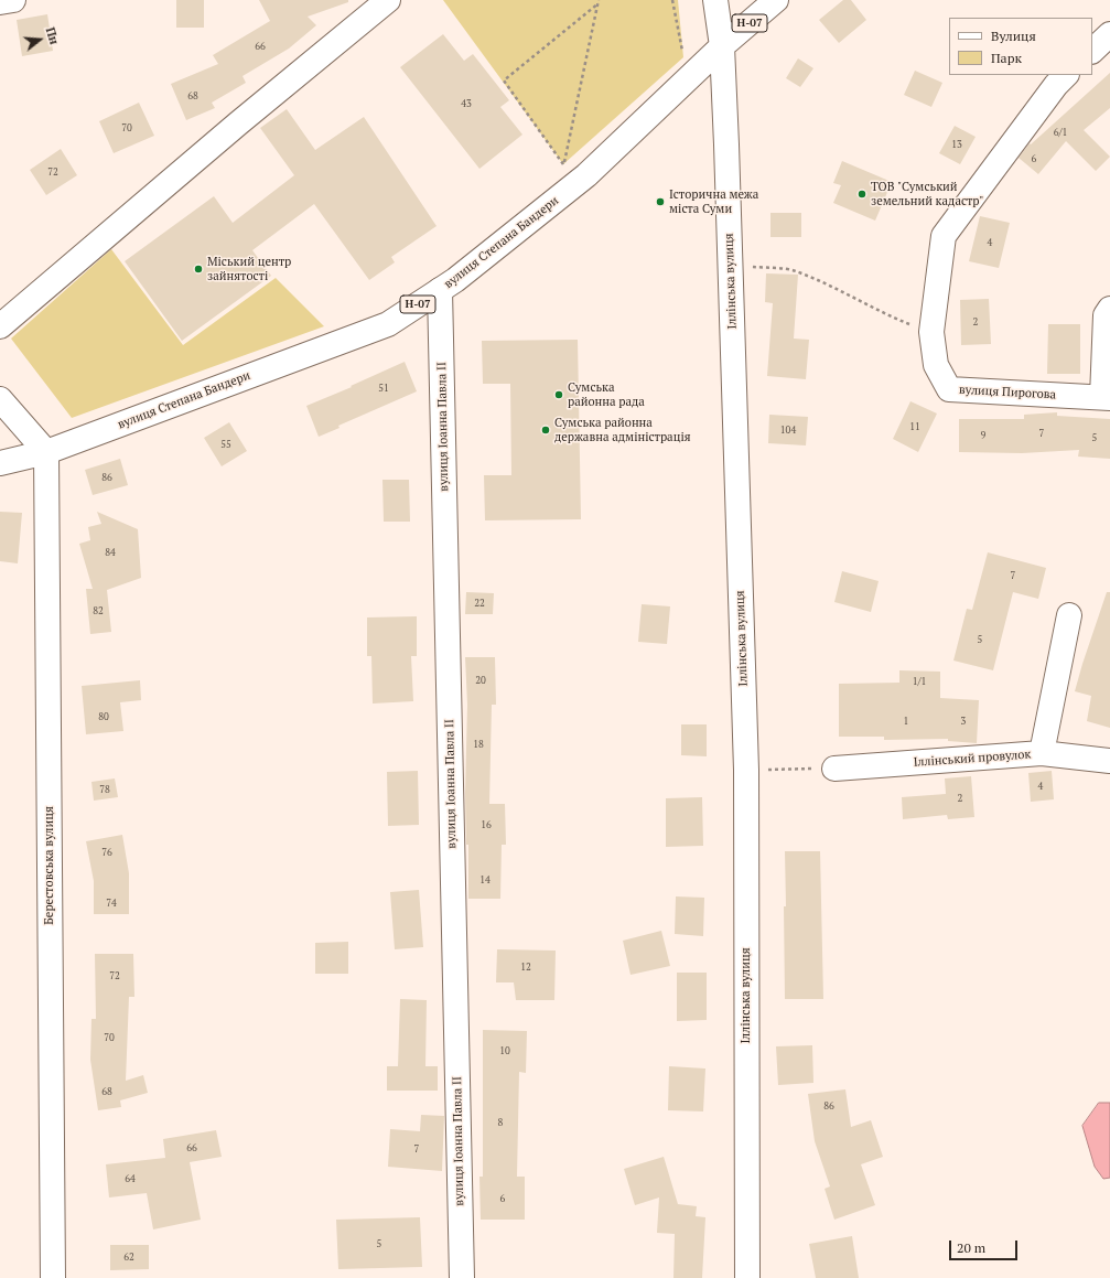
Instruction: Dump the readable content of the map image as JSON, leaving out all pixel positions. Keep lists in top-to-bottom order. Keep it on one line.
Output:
{"streets":{"street":["Н-07","вулиця Степана Бандери","Іллінська вулиця","вулиця Пирогова","вулиця Іоанна Павла II","Іллінський провулок","Берестовська вулиця"]},"crossings":[["вулиця Степана Бандери","Іллінська вулиця"],["вулиця Степана Бандери","вулиця Іоанна Павла II"],["вулиця Степана Бандери","Берестовська вулиця"]],"places":["ТОВ \"Сумський земельний кадастр\"","Історична межа міста Суми","Міський центр зайнятості","Сумська районна рада","Сумська районна державна адміністрація"],"house_numbers":["66","68","43","70","6/1","13","6","72","4","2","51","11","104","7","9","5","55","86","84","7","22","82","5","20","1/1","80","1","3","18","4","78","2","16","76","14","74","12","72","70","10","68","86","8","66","7","64","6","5","62"],"legend":["Вулиця","Парк"],"scale_bar":"20 m","north":"right"}
